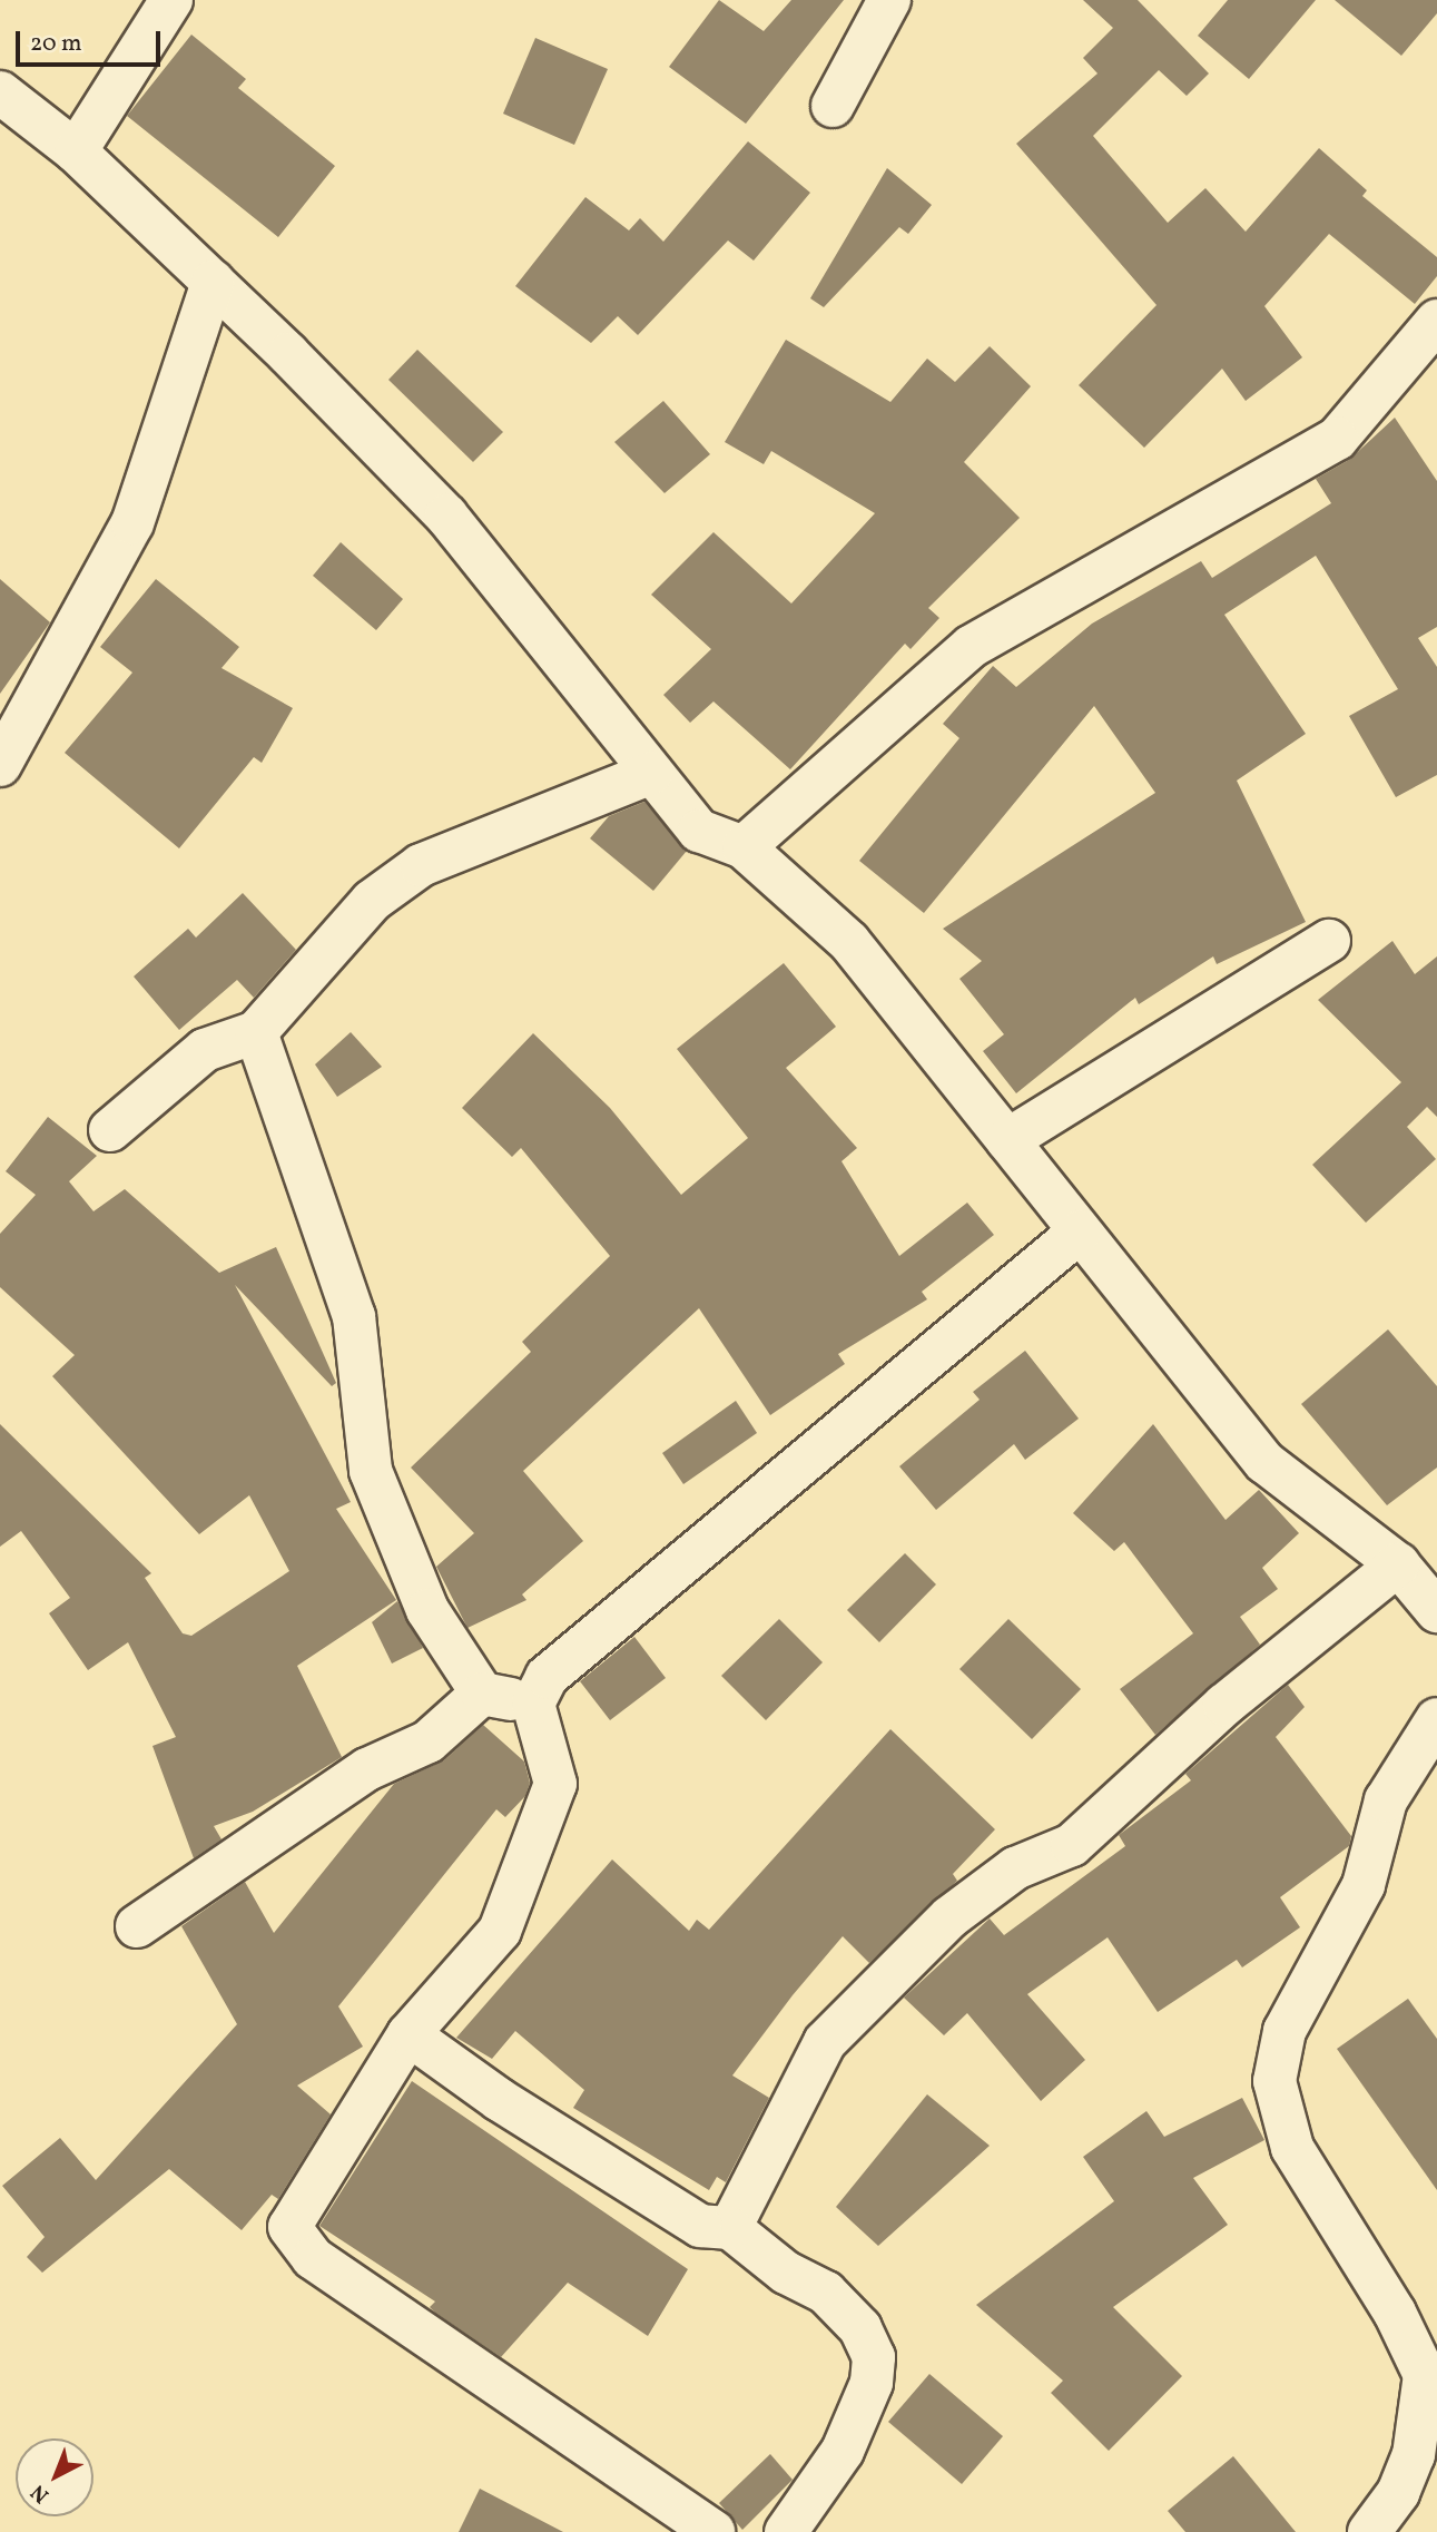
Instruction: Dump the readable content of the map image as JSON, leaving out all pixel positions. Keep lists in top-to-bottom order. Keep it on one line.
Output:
{"scale_bar":"20 m","north":"bottom left"}
